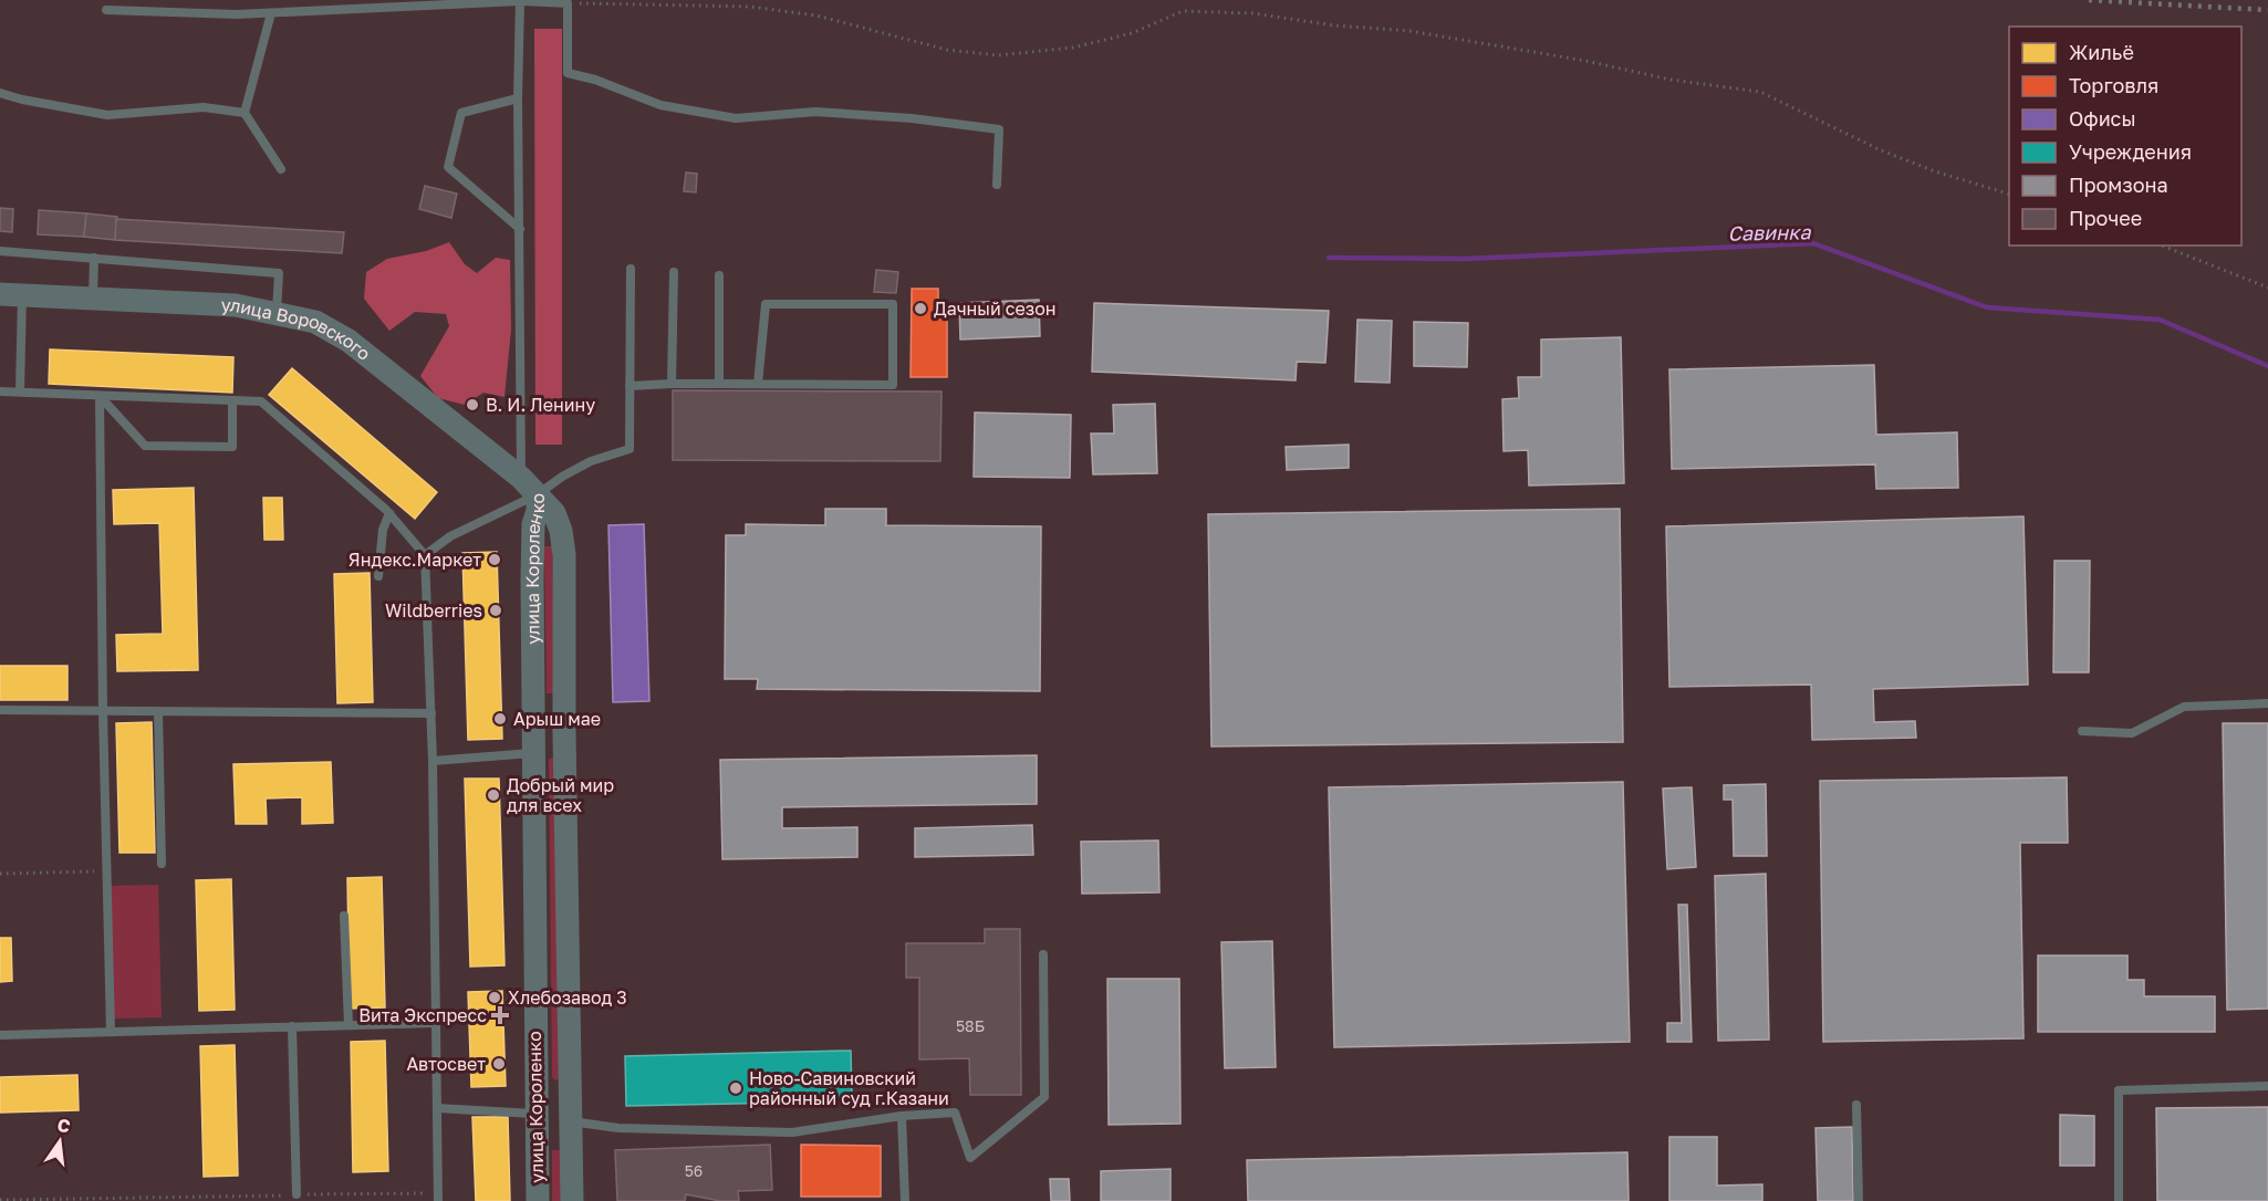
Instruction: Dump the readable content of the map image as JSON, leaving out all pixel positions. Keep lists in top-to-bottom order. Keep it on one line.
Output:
{"streets":{"street":["улица Воровского","улица Короленко"]},"crossings":[["улица Воровского","улица Короленко"]],"water":["Савинка"],"places":{"other":["Дачный сезон","В. И. Ленину","Яндекс.Маркет","Wildberries","Арыш мае","Добрый мир для всех","Хлебозавод 3","Автосвет","Ново-Савиновский районный суд г.Казани"],"health":["Вита Экспресс"]},"house_numbers":["58Б","56"],"legend":["Жильё","Торговля","Офисы","Учреждения","Промзона","Прочее"],"north":"top"}
